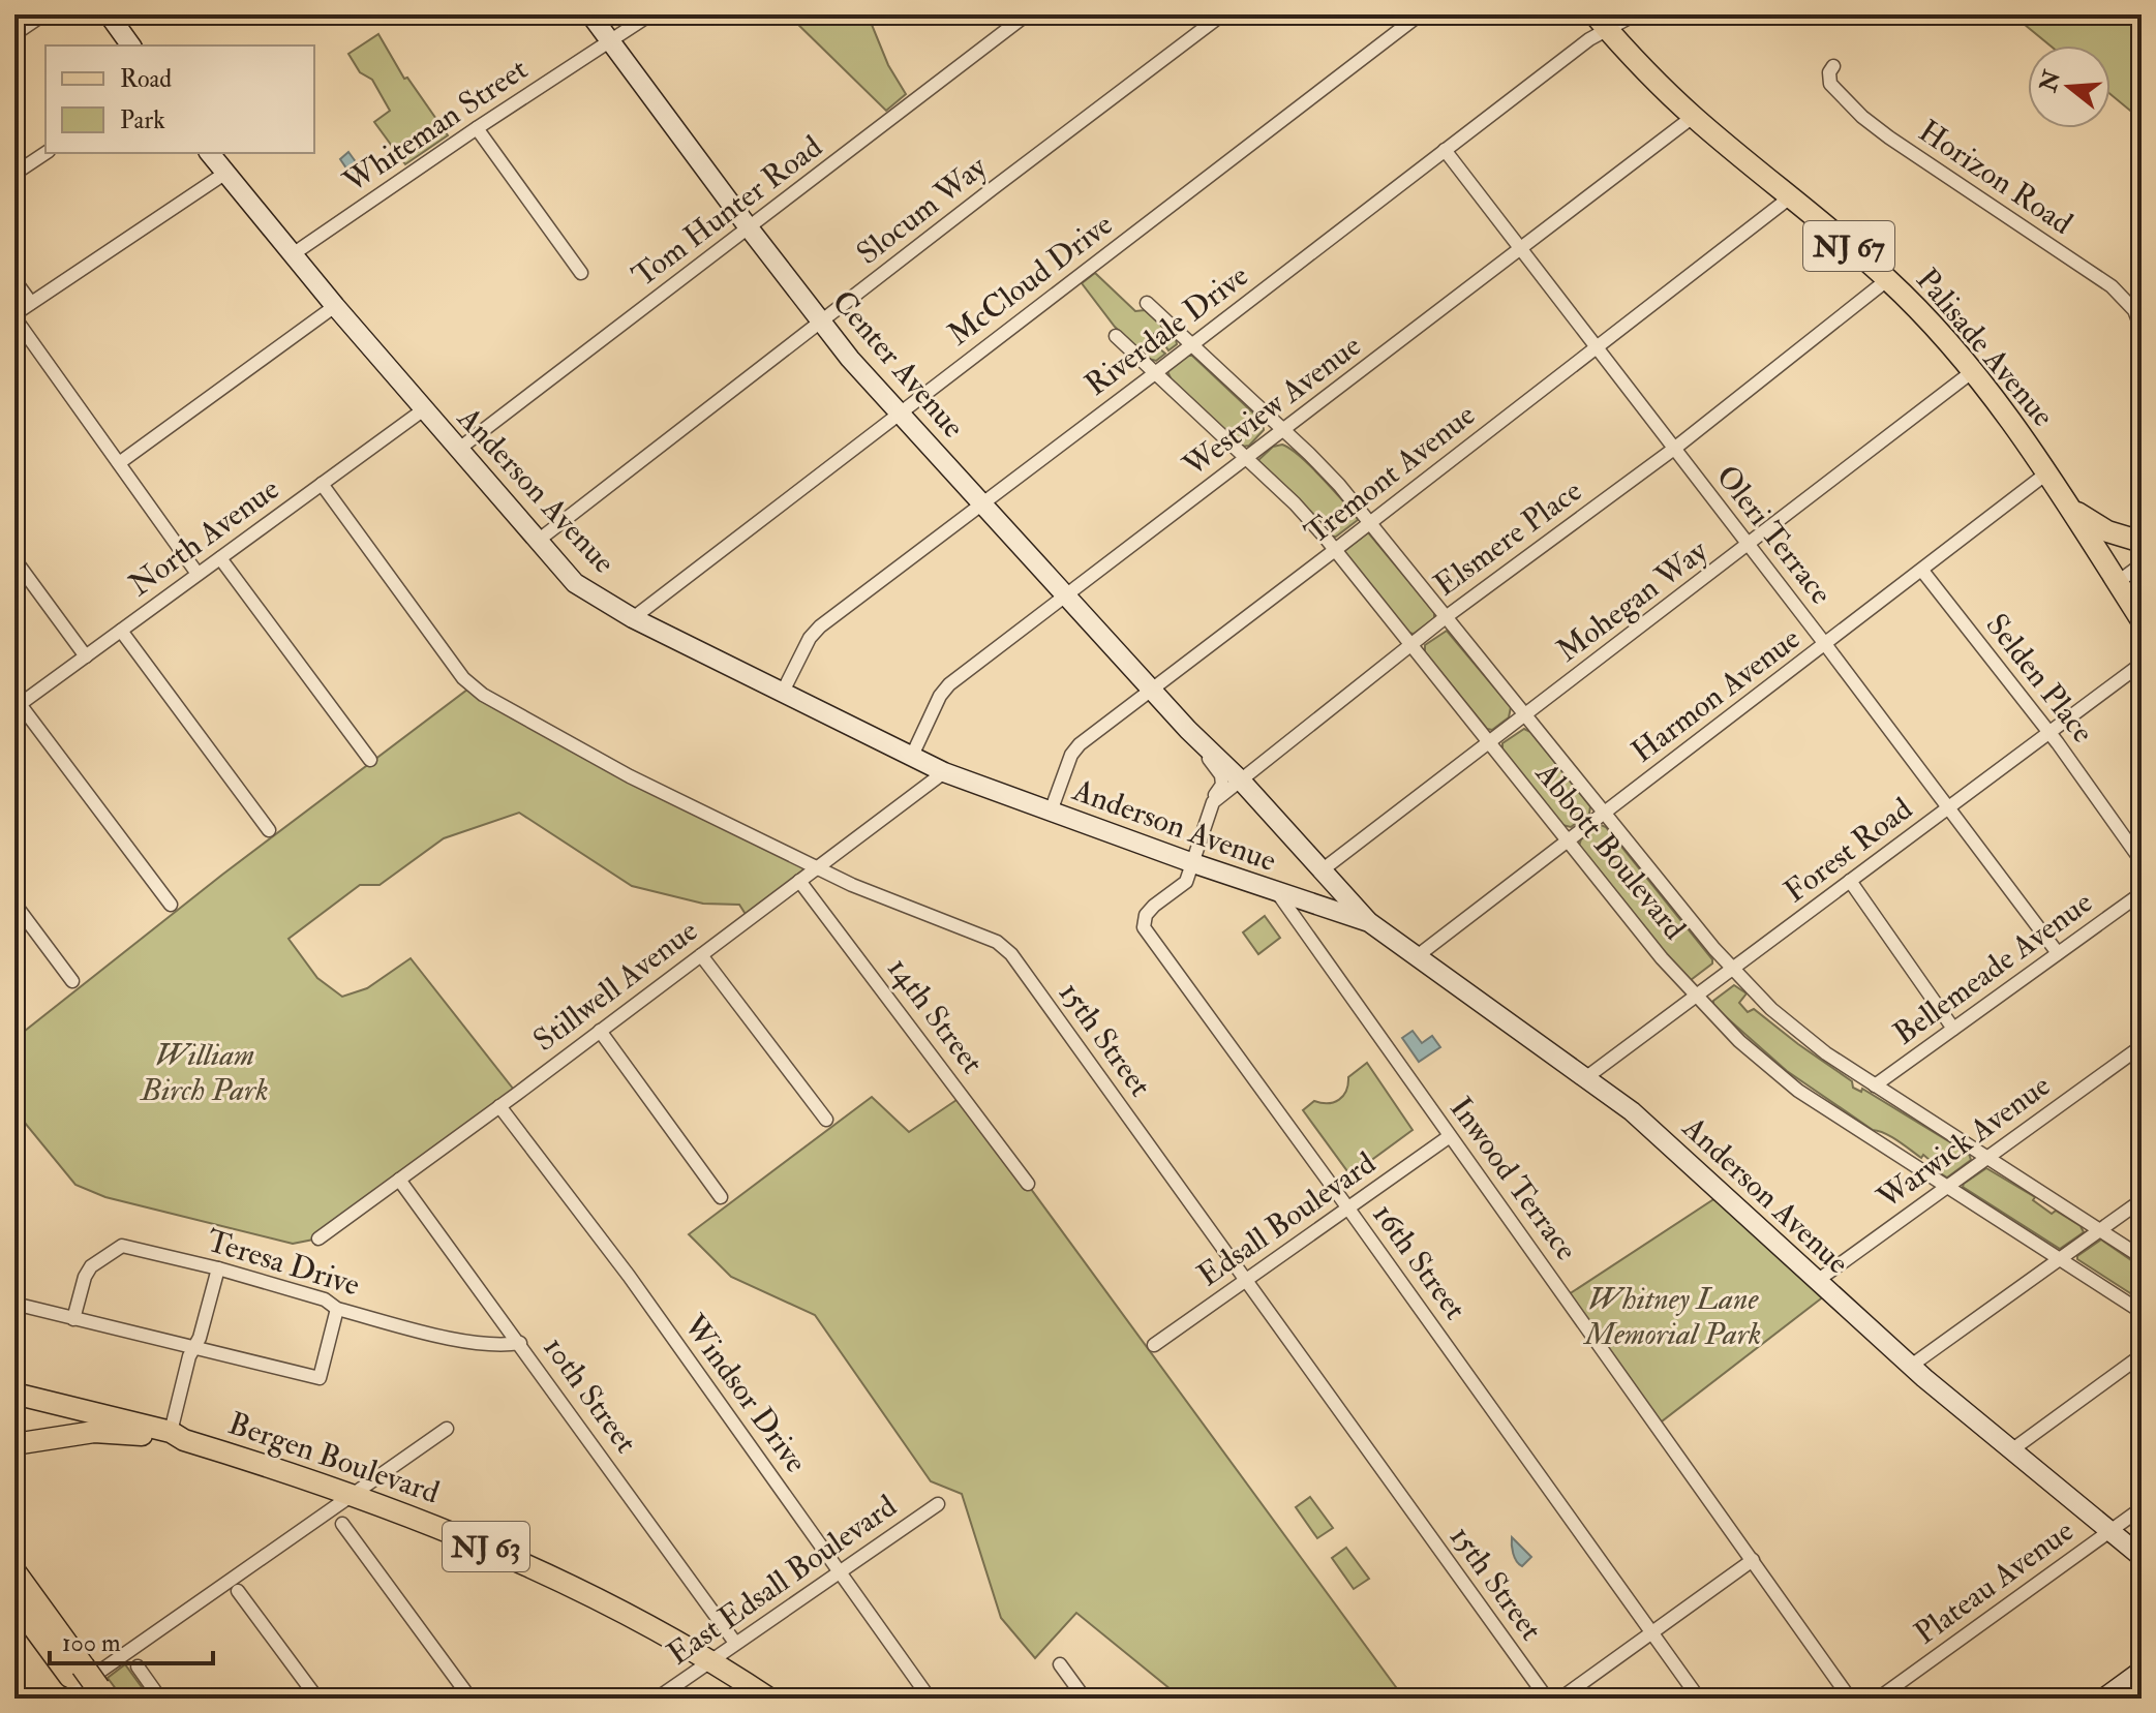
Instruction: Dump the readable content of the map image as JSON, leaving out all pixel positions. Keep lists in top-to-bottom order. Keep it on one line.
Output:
{"streets":{"main road":["NJ 67","Palisade Avenue","Center Avenue","Anderson Avenue","Bergen Boulevard","NJ 63"],"street":["Whiteman Street","Horizon Road","Slocum Way","Tom Hunter Road","McCloud Drive","Riverdale Drive","Westview Avenue","Tremont Avenue","Oleri Terrace","North Avenue","Elsmere Place","Mohegan Way","Selden Place","Harmon Avenue","Forest Road","Abbott Boulevard","Bellemeade Avenue","Stillwell Avenue","14th Street","15th Street","Warwick Avenue","Inwood Terrace","Edsall Boulevard","16th Street","Teresa Drive","Windsor Drive","10th Street","East Edsall Boulevard","Plateau Avenue"]},"crossings":[["Whiteman Street","Center Avenue"],["Whiteman Street","Anderson Avenue"],["Slocum Way","Center Avenue"],["Slocum Way","Anderson Avenue"],["Tom Hunter Road","Center Avenue"],["Tom Hunter Road","Anderson Avenue"],["McCloud Drive","Center Avenue"],["McCloud Drive","Anderson Avenue"],["Riverdale Drive","Palisade Avenue"],["Riverdale Drive","Center Avenue"],["Riverdale Drive","Anderson Avenue"],["Riverdale Drive","Oleri Terrace"],["Riverdale Drive","Abbott Boulevard"],["Palisade Avenue","Westview Avenue"],["Palisade Avenue","Tremont Avenue"],["Palisade Avenue","Elsmere Place"],["Palisade Avenue","Mohegan Way"],["Palisade Avenue","Harmon Avenue"],["Center Avenue","Westview Avenue"],["Center Avenue","Tremont Avenue"],["Center Avenue","Anderson Avenue"],["Center Avenue","Elsmere Place"],["Center Avenue","Mohegan Way"],["Westview Avenue","Anderson Avenue"],["Westview Avenue","Oleri Terrace"],["Westview Avenue","Abbott Boulevard"],["Tremont Avenue","Anderson Avenue"],["Tremont Avenue","Oleri Terrace"],["Tremont Avenue","Abbott Boulevard"],["Anderson Avenue","North Avenue"],["Anderson Avenue","Harmon Avenue"],["Anderson Avenue","Forest Road"],["Anderson Avenue","Stillwell Avenue"],["Anderson Avenue","Warwick Avenue"],["Anderson Avenue","Inwood Terrace"],["Anderson Avenue","16th Street"],["Anderson Avenue","Plateau Avenue"],["Oleri Terrace","Elsmere Place"],["Oleri Terrace","Mohegan Way"],["Oleri Terrace","Harmon Avenue"],["Oleri Terrace","Forest Road"],["Oleri Terrace","Bellemeade Avenue"],["North Avenue","15th Street"],["Elsmere Place","Abbott Boulevard"],["Mohegan Way","Abbott Boulevard"],["Selden Place","Harmon Avenue"],["Selden Place","Forest Road"],["Harmon Avenue","Abbott Boulevard"],["Forest Road","Abbott Boulevard"],["Abbott Boulevard","Bellemeade Avenue"],["Abbott Boulevard","Warwick Avenue"],["Stillwell Avenue","14th Street"],["Stillwell Avenue","15th Street"],["Stillwell Avenue","Windsor Drive"],["Stillwell Avenue","10th Street"],["15th Street","Edsall Boulevard"],["Inwood Terrace","Edsall Boulevard"],["Edsall Boulevard","16th Street"],["Teresa Drive","10th Street"],["Windsor Drive","East Edsall Boulevard"],["10th Street","East Edsall Boulevard"],["Bergen Boulevard","East Edsall Boulevard"]],"parks":["William Birch Park","Whitney Lane Memorial Park"],"legend":["Road","Park"],"scale_bar":"100 m","north":"left"}
